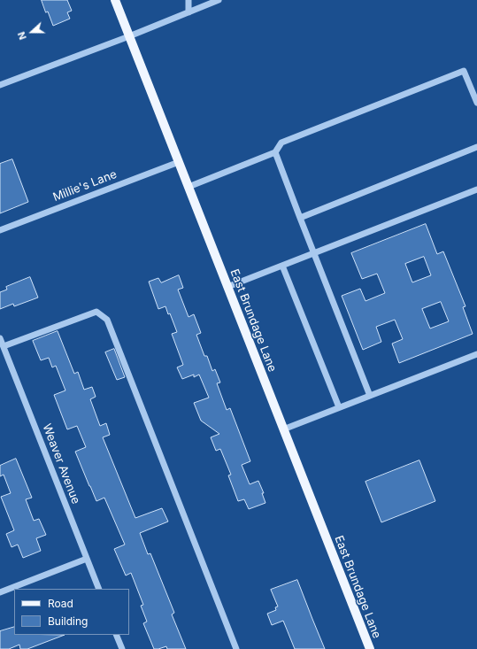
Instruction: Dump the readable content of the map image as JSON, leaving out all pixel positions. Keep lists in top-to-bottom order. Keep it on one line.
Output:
{"streets":{"main road":["East Brundage Lane"],"street":["Millie's Lane","Weaver Avenue"]},"crossings":[["Millie's Lane","East Brundage Lane"]],"legend":["Road","Building"],"north":"left"}
